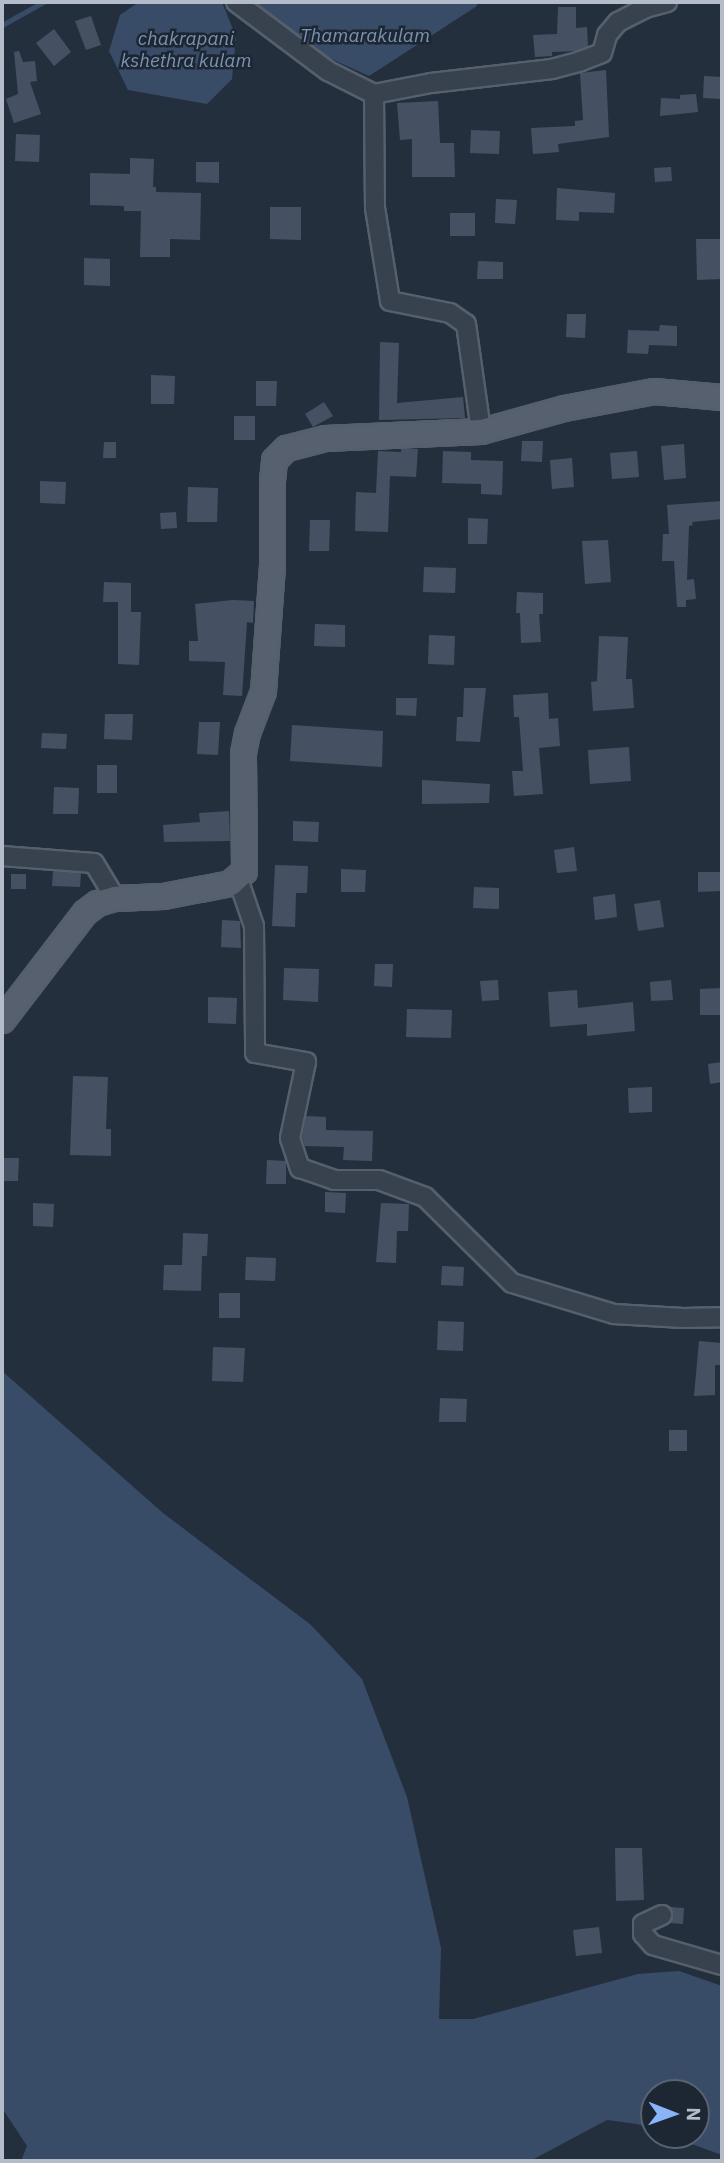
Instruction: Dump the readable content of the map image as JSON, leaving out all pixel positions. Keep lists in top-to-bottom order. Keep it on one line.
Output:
{"water":["Thamarakulam","chakrapani kshethra kulam"],"north":"right"}
